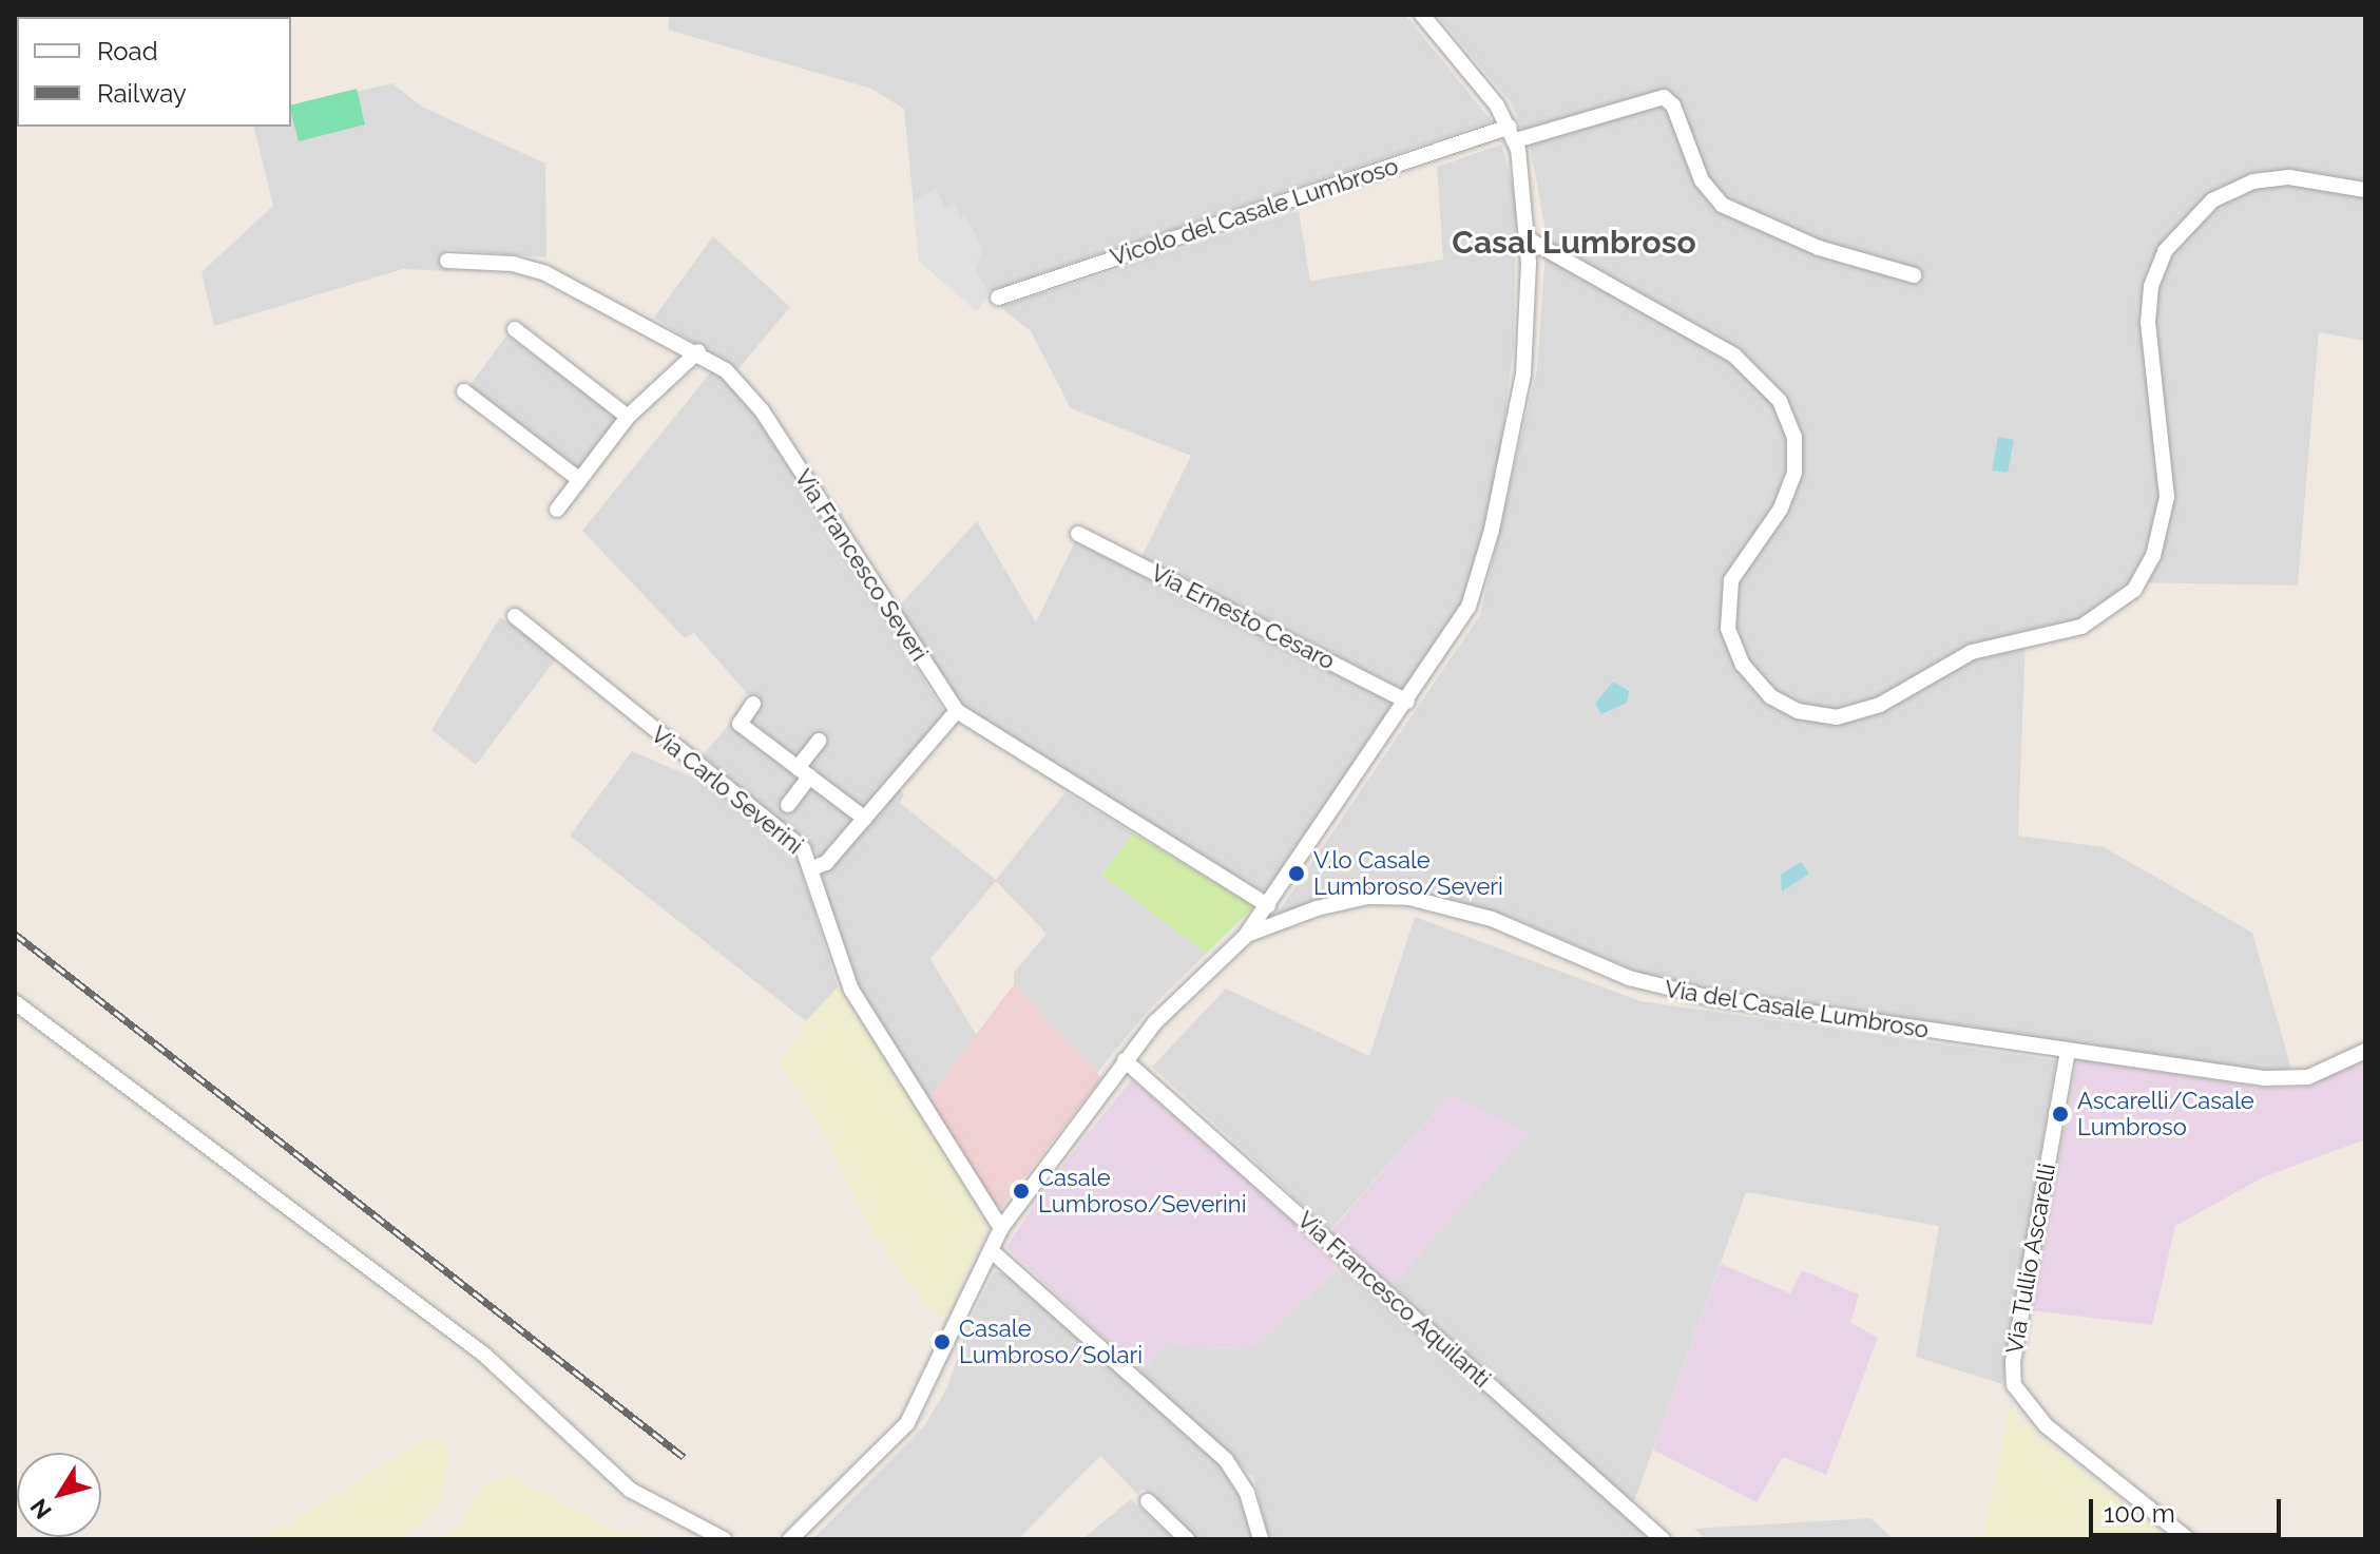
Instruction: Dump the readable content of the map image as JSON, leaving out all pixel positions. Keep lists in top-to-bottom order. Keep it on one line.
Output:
{"streets":{"street":["Vicolo del Casale Lumbroso","Via Francesco Severi","Via Ernesto Cesaro","Via Carlo Severini","Via del Casale Lumbroso","Via Tullio Ascarelli","Via Francesco Aquilanti"]},"crossings":[["Via Carlo Severini","Via del Casale Lumbroso"],["Via del Casale Lumbroso","Via Tullio Ascarelli"],["Via del Casale Lumbroso","Via Francesco Aquilanti"]],"districts":["Casal Lumbroso"],"places":["V.lo Casale Lumbroso/Severi","Ascarelli/Casale Lumbroso","Casale Lumbroso/Severini","Casale Lumbroso/Solari"],"legend":["Road","Railway"],"scale_bar":"100 m","north":"bottom left"}
